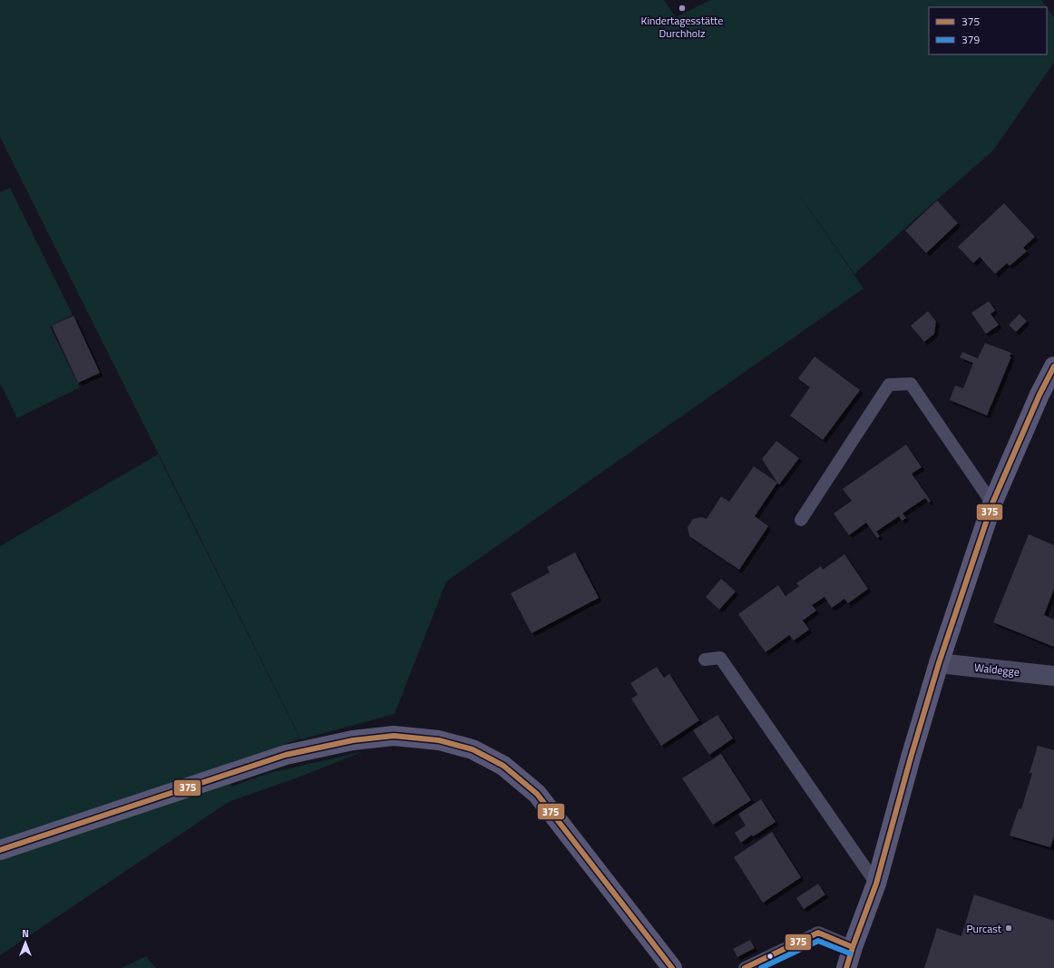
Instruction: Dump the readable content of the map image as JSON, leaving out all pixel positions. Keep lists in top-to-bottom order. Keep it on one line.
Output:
{"streets":{"street":["Waldegge"]},"places":["Kindertagesstätte Durchholz","Purcast"],"lines":["transit line 375","transit line 379"],"legend":["375","379"],"north":"top"}
